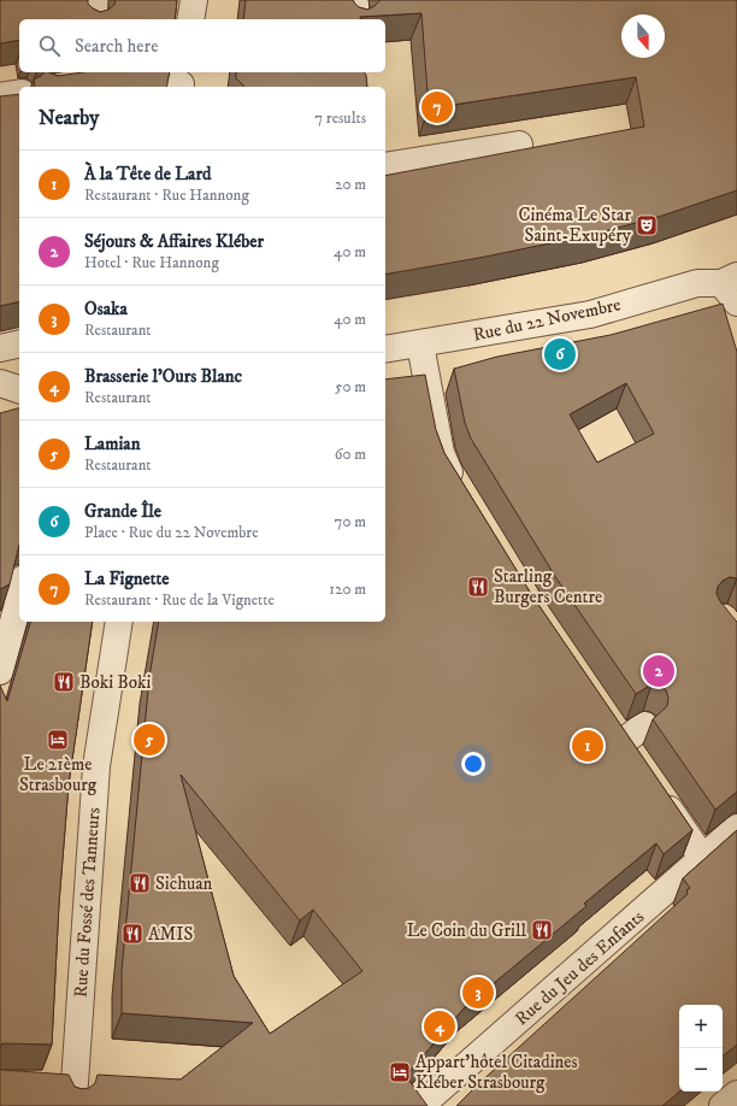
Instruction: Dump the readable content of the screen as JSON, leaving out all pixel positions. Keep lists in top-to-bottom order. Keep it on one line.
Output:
{"streets":{"street":["Rue du 22 Novembre","Rue du Fossé des Tanneurs","Rue du Jeu des Enfants"]},"places":{"theatre":["Cinéma Le Star Saint-Exupéry"],"restaurant":["Starling Burgers Centre","Boki Boki","Sichuan","Le Coin du Grill","AMIS"],"hotel":["Le 21ème Strasbourg","Appart'hôtel Citadines Kléber Strasbourg"]},"north":"bottom","page":{"search":"Search here","heading":["Nearby","7 results"],"pins":["7","6","2","5","1","3","4"],"list":[{"mark":"1","name":"À la Tête de Lard","note":"Restaurant · Rue Hannong","value":"20 m"},{"mark":"2","name":"Séjours & Affaires Kléber","note":"Hotel · Rue Hannong","value":"40 m"},{"mark":"3","name":"Osaka","note":"Restaurant","value":"40 m"},{"mark":"4","name":"Brasserie l'Ours Blanc","note":"Restaurant","value":"50 m"},{"mark":"5","name":"Lamian","note":"Restaurant","value":"60 m"},{"mark":"6","name":"Grande Île","note":"Place · Rue du 22 Novembre","value":"70 m"},{"mark":"7","name":"La Fignette","note":"Restaurant · Rue de la Vignette","value":"120 m"}],"map_buttons":["+","−"]}}
